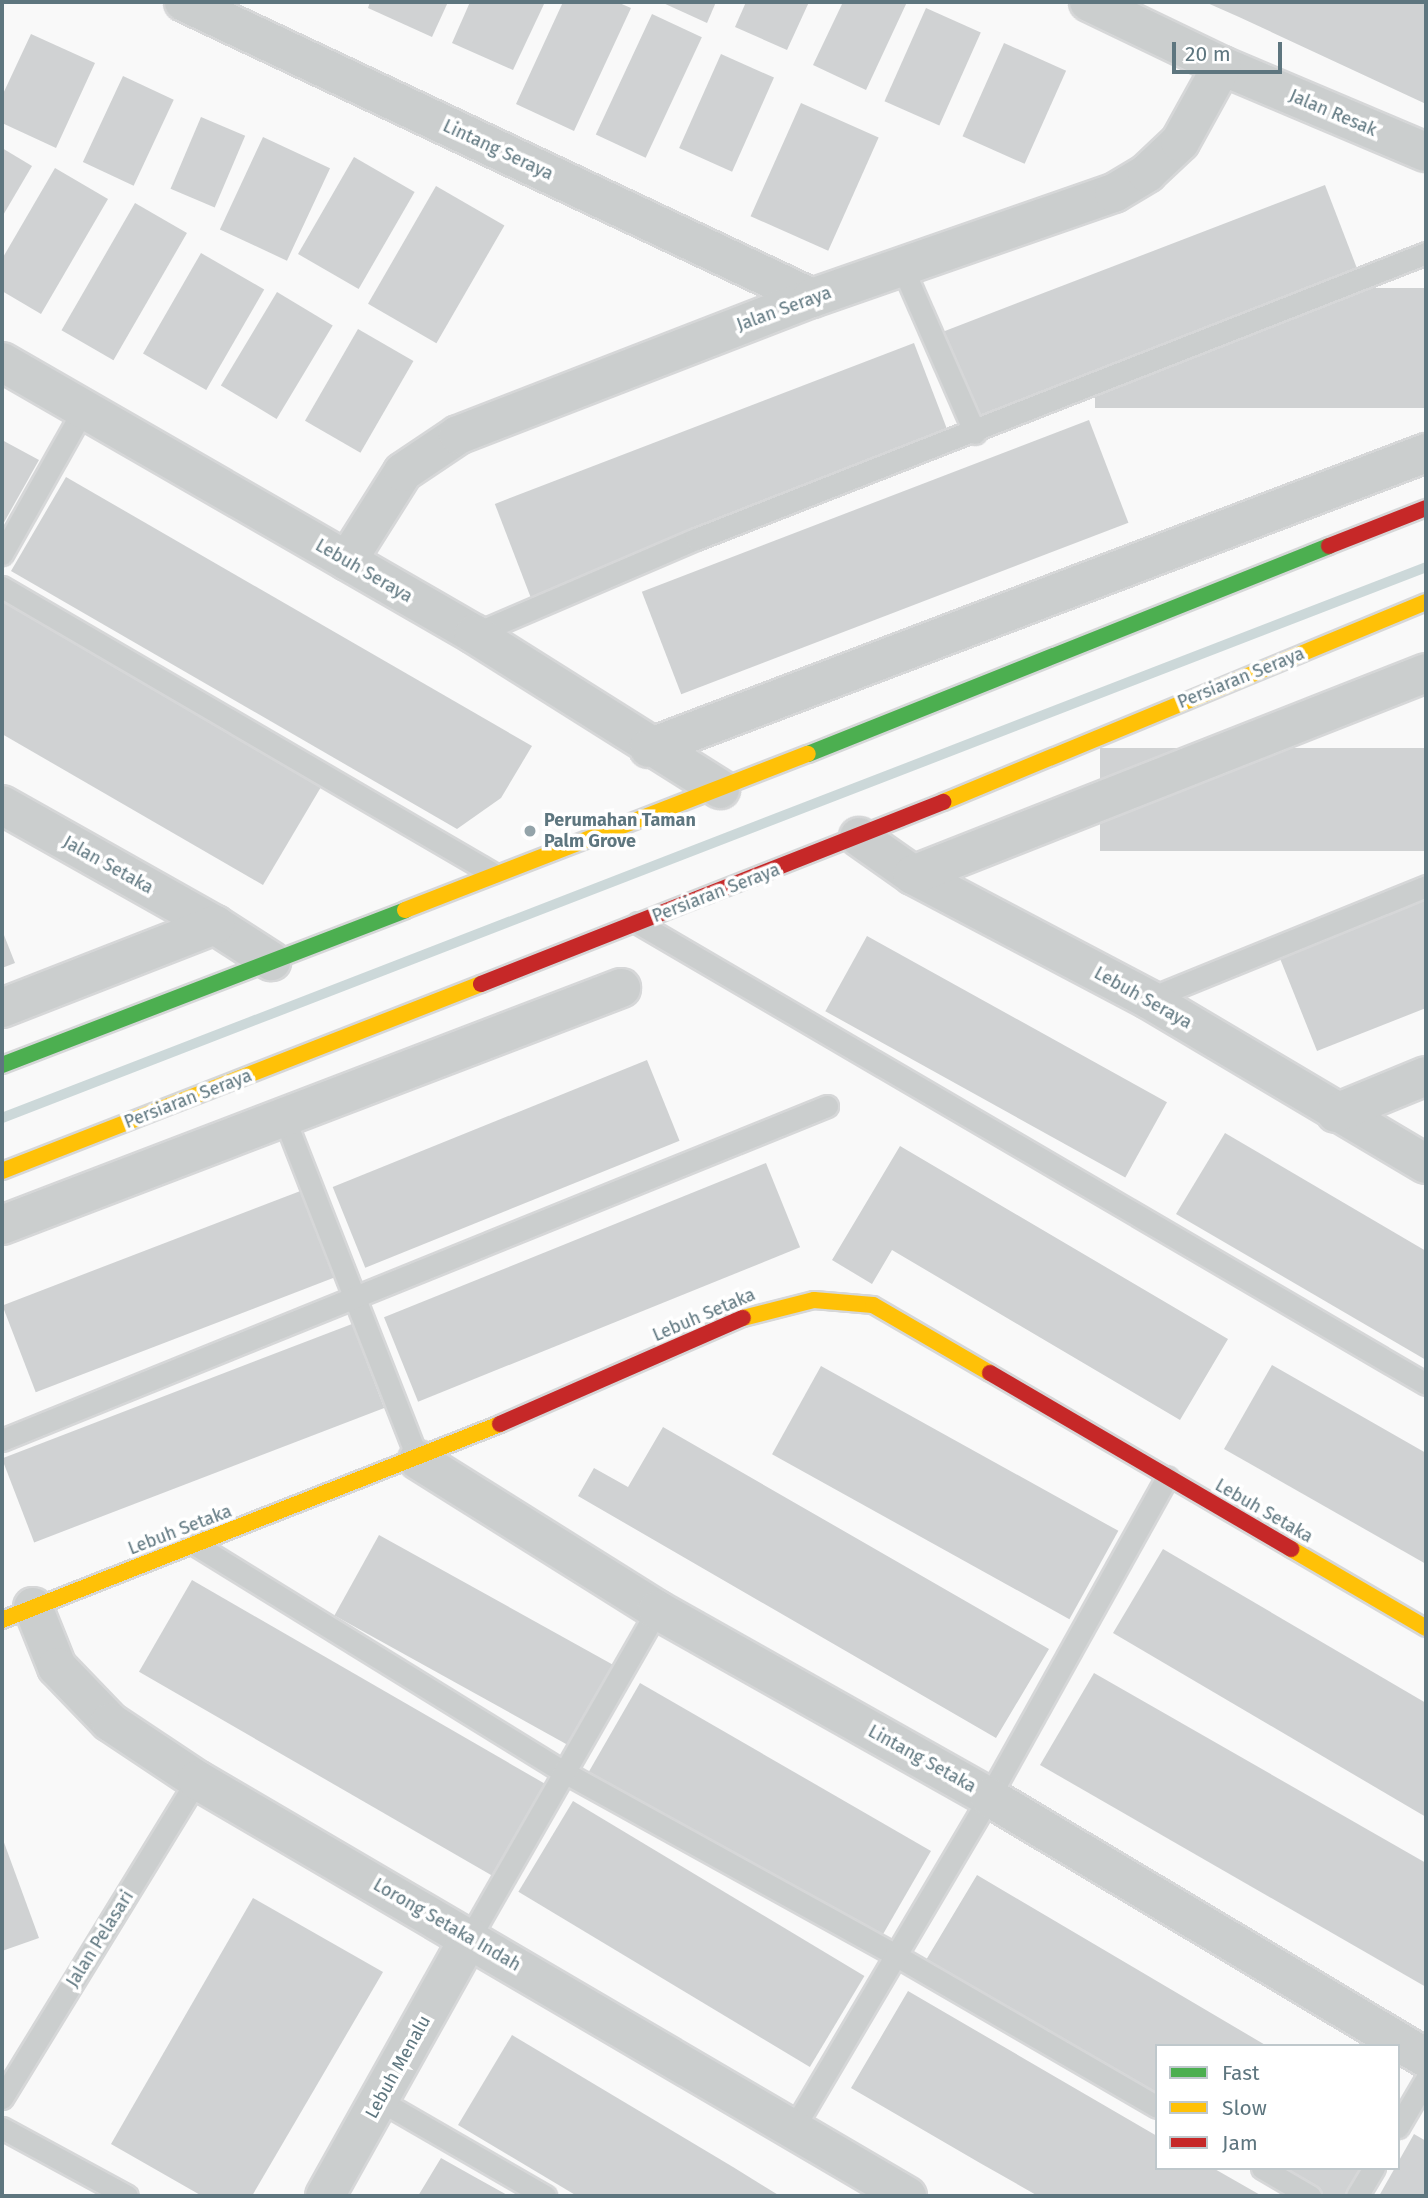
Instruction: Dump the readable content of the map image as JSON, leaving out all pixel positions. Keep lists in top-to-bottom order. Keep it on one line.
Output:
{"streets":{"main road":["Persiaran Seraya","Lebuh Setaka"],"street":["Jalan Resak","Lintang Seraya","Jalan Seraya","Lebuh Seraya","Jalan Setaka","Lintang Setaka","Lorong Setaka Indah","Lebuh Menalu"],"lane":["Jalan Pelasari"]},"crossings":[["Jalan Resak","Jalan Seraya"],["Lintang Seraya","Jalan Seraya"],["Jalan Seraya","Lebuh Seraya"],["Lebuh Seraya","Persiaran Seraya"],["Lebuh Setaka","Lintang Setaka"],["Lebuh Setaka","Lorong Setaka Indah"],["Lorong Setaka Indah","Jalan Pelasari"],["Lorong Setaka Indah","Lebuh Menalu"]],"places":["Perumahan Taman Palm Grove"],"legend":["Fast","Slow","Jam"],"scale_bar":"20 m"}
